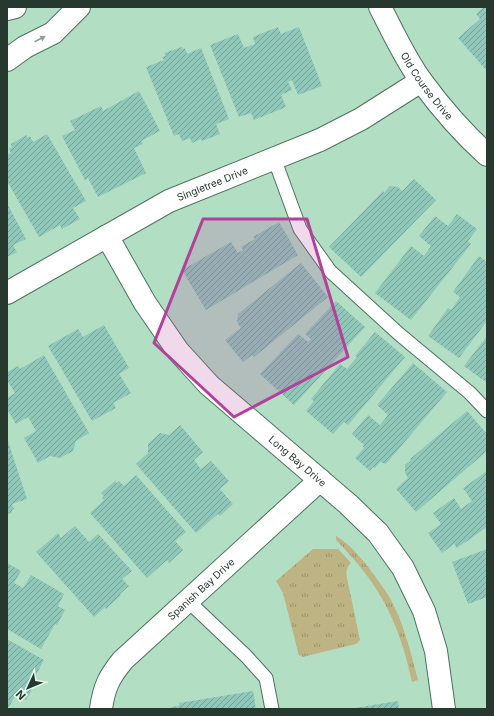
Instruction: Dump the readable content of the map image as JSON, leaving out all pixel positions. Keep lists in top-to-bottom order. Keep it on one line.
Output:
{"streets":{"street":["Old Course Drive","Singletree Drive","Long Bay Drive","Spanish Bay Drive"]},"crossings":[["Old Course Drive","Singletree Drive"],["Singletree Drive","Long Bay Drive"],["Long Bay Drive","Spanish Bay Drive"]],"north":"bottom left"}
